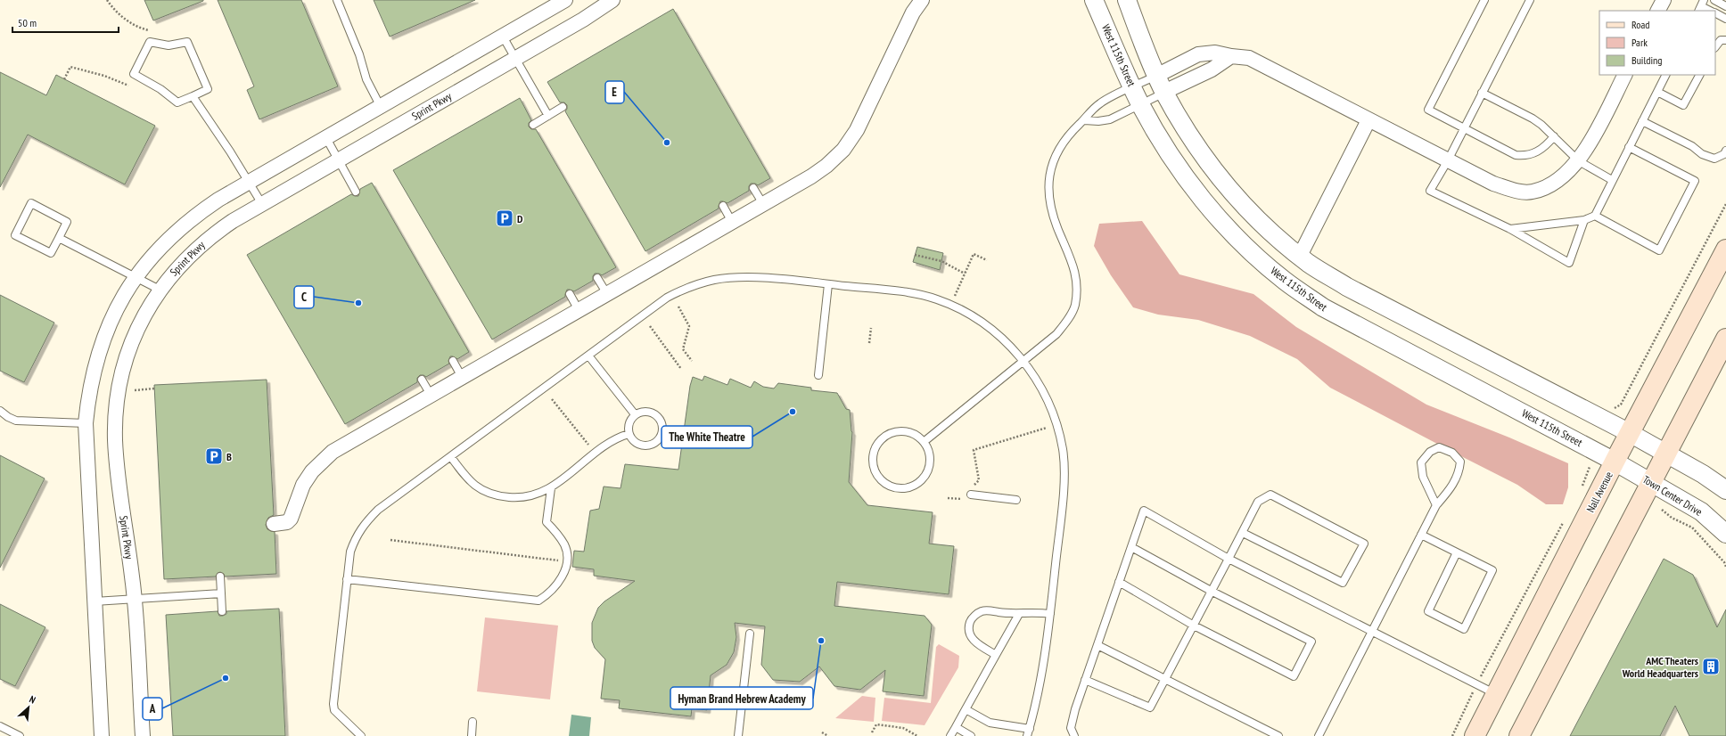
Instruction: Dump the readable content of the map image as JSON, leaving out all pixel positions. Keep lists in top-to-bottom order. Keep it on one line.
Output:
{"streets":{"main road":["Nall Avenue"],"street":["West 115th Street","Sprint Pkwy","Town Center Drive"]},"crossings":[["West 115th Street","Nall Avenue"],["West 115th Street","Town Center Drive"],["Nall Avenue","Town Center Drive"]],"places":{"other":["E","C","The White Theatre","Hyman Brand Hebrew Academy","A"],"parking":["D","B"],"building":["AMC Theaters World Headquarters"]},"legend":["Road","Park","Building"],"scale_bar":"50 m","north":"top right"}
